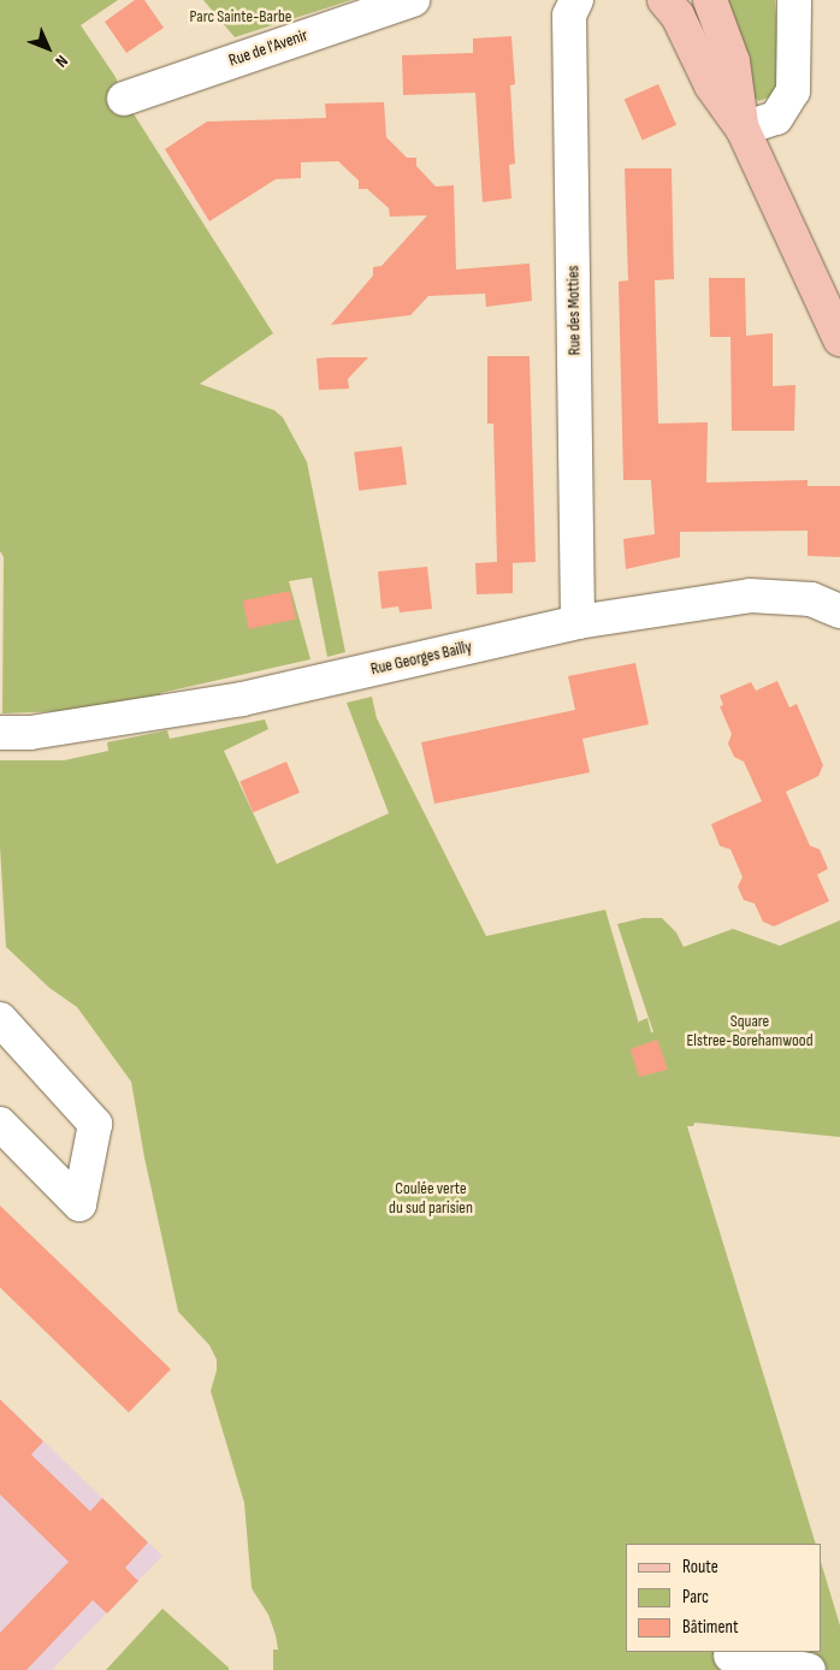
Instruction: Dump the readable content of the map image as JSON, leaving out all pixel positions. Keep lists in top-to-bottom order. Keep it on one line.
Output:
{"streets":{"street":["Rue de l'Avenir","Rue des Motties","Rue Georges Bailly"]},"crossings":[["Rue des Motties","Rue Georges Bailly"]],"parks":["Parc Sainte-Barbe","Square Elstree-Borehamwood","Coulée verte du sud parisien"],"legend":["Route","Parc","Bâtiment"],"north":"bottom right"}
